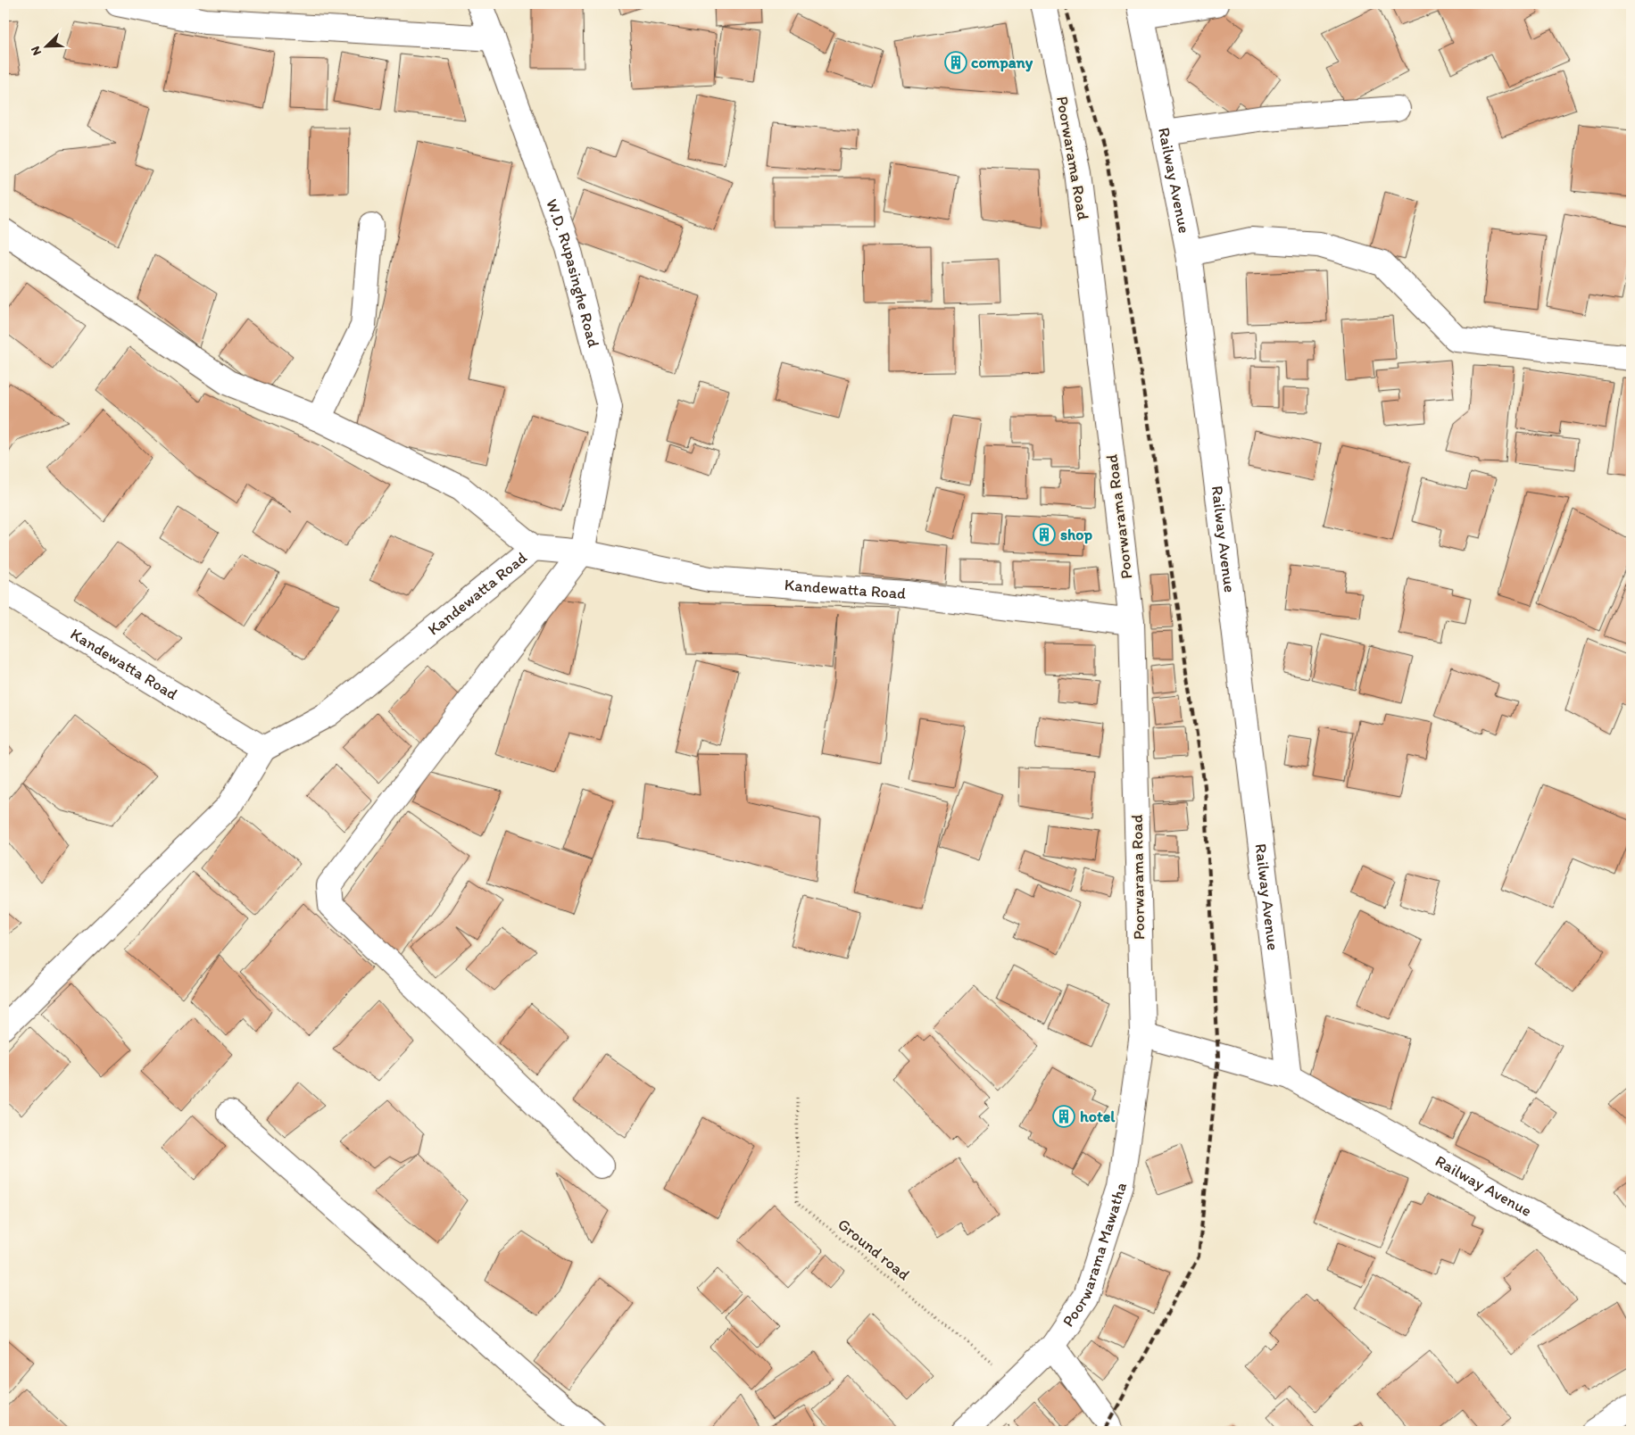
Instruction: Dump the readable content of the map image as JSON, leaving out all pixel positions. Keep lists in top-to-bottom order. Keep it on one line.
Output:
{"streets":{"street":["Poorwarama Road","Railway Avenue","W.D. Rupasinghe Road","Kandewatta Road","Poorwarama Mawatha"],"path":["Ground road"]},"crossings":[["Poorwarama Road","Railway Avenue"],["Poorwarama Road","Kandewatta Road"],["Poorwarama Road","Poorwarama Mawatha"],["Railway Avenue","Poorwarama Mawatha"],["W.D. Rupasinghe Road","Kandewatta Road"],["Ground road","Poorwarama Mawatha"]],"places":{"building":["company","shop","hotel"]},"north":"bottom left"}
